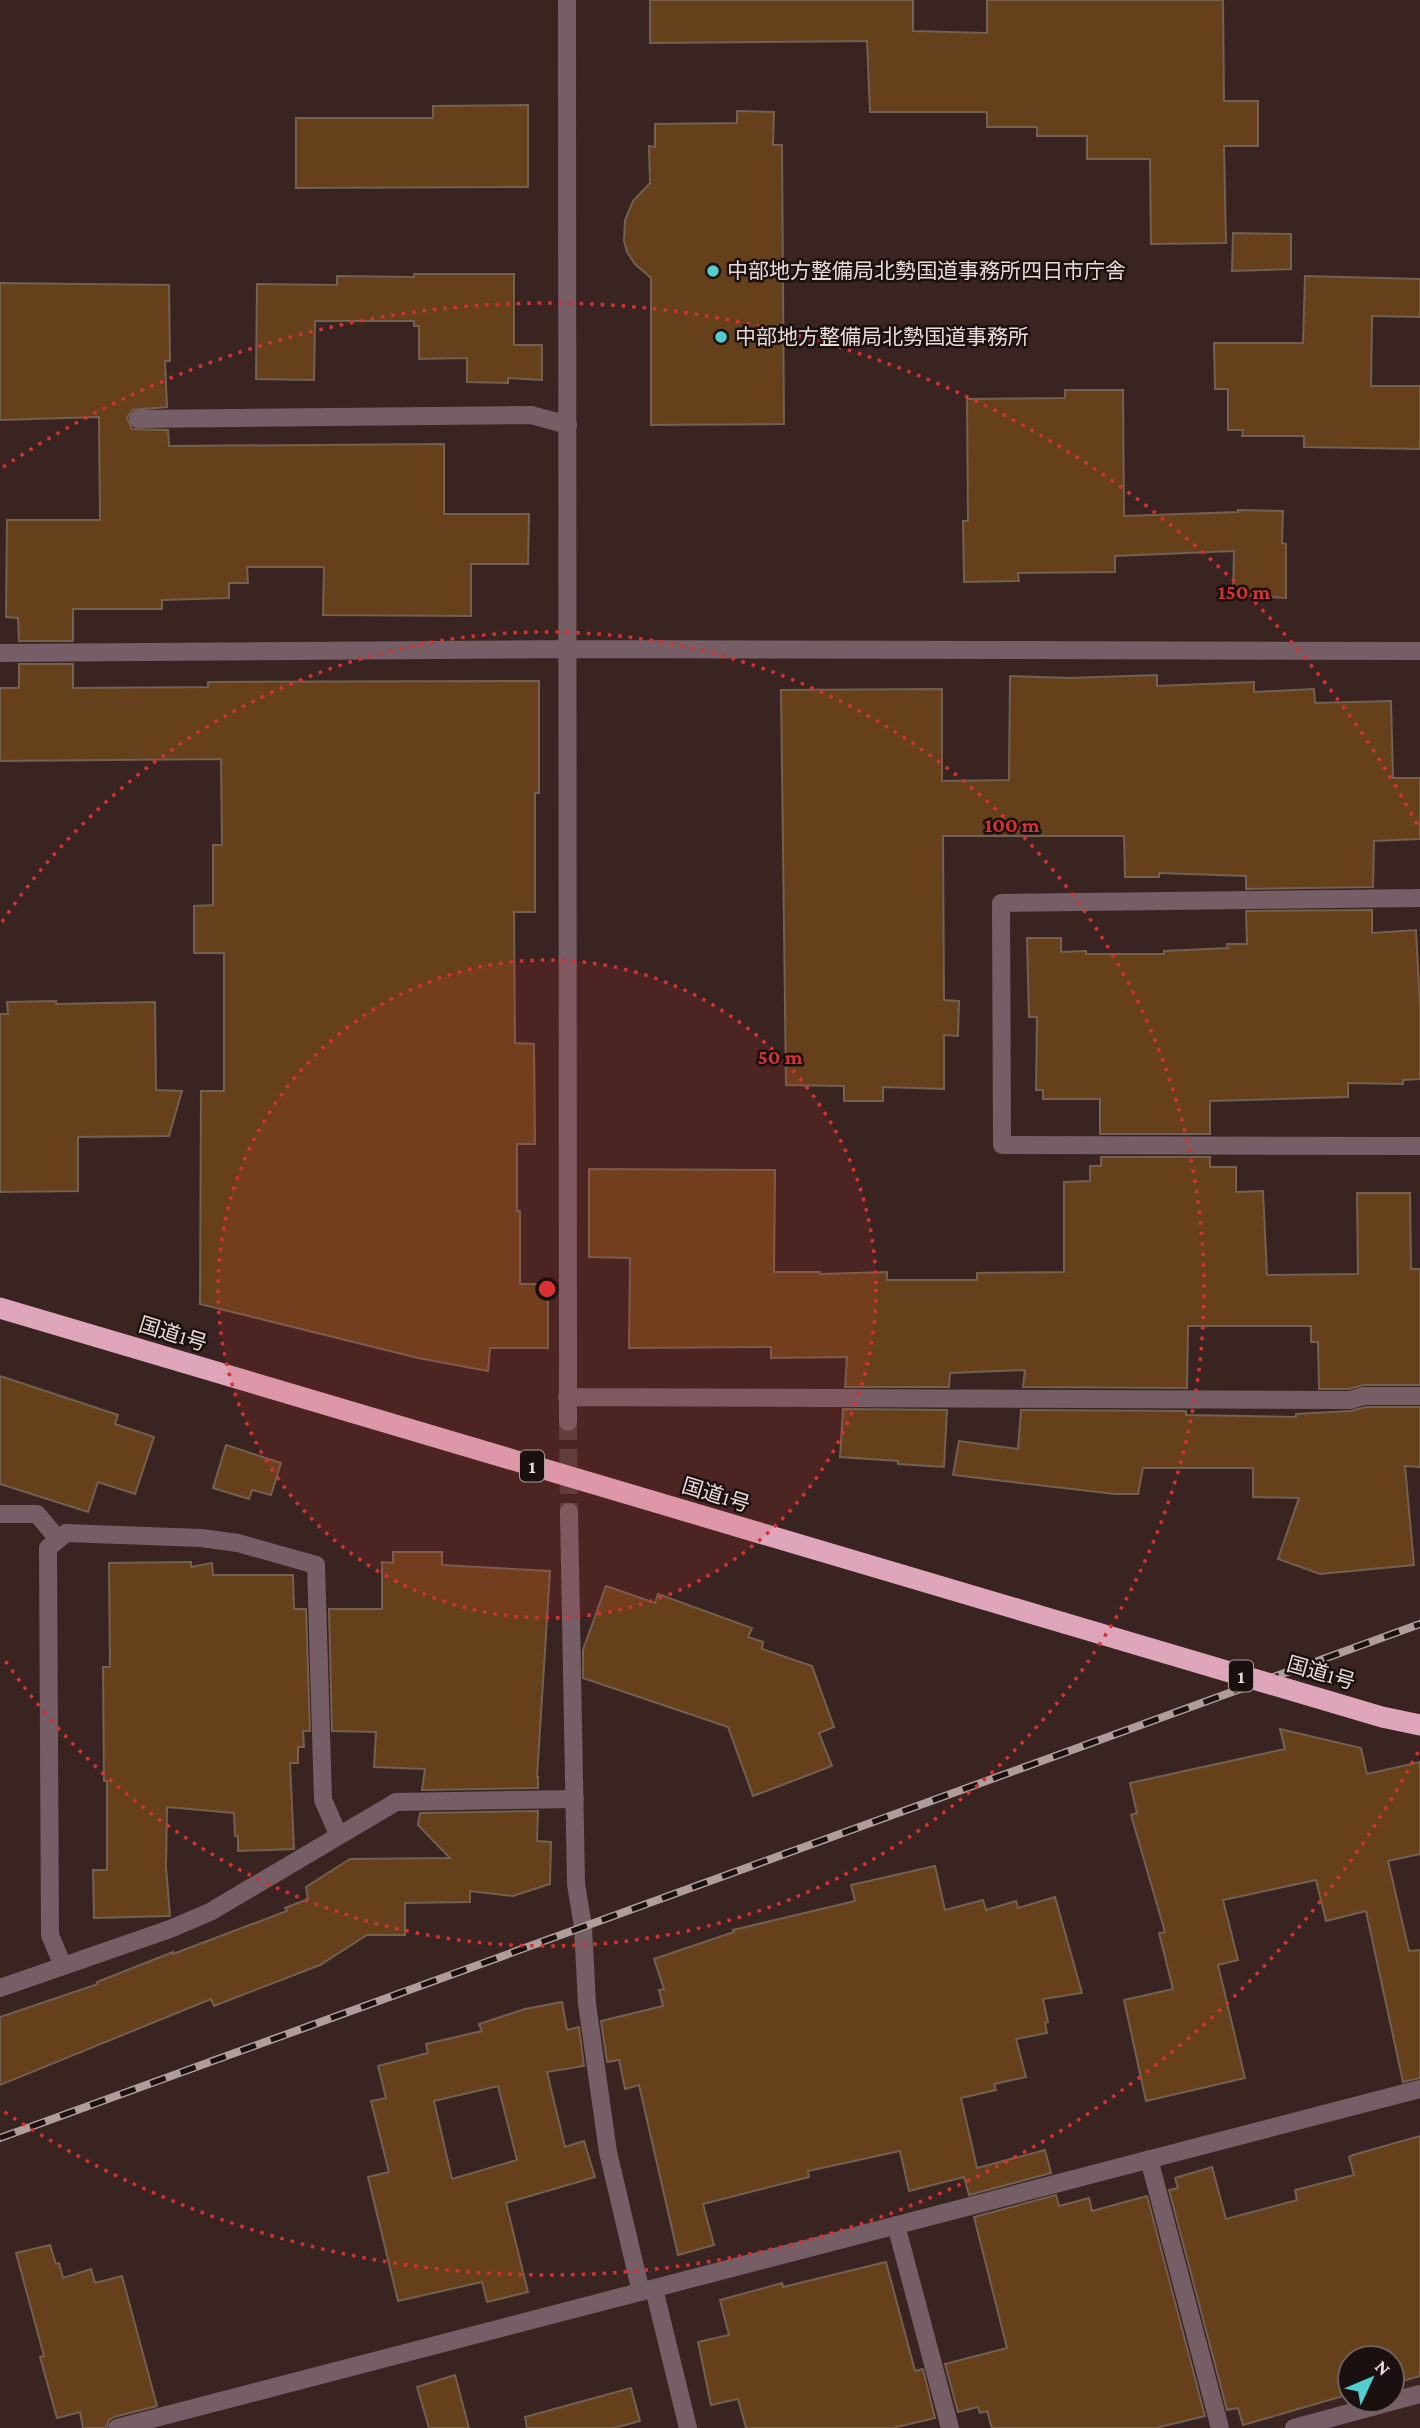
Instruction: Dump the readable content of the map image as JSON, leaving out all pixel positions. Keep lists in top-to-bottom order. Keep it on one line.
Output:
{"streets":{"highway":["国道1号","1"]},"places":["中部地方整備局北勢国道事務所四日市庁舎","中部地方整備局北勢国道事務所"],"north":"top right","rings":["150 m","100 m","50 m"]}
